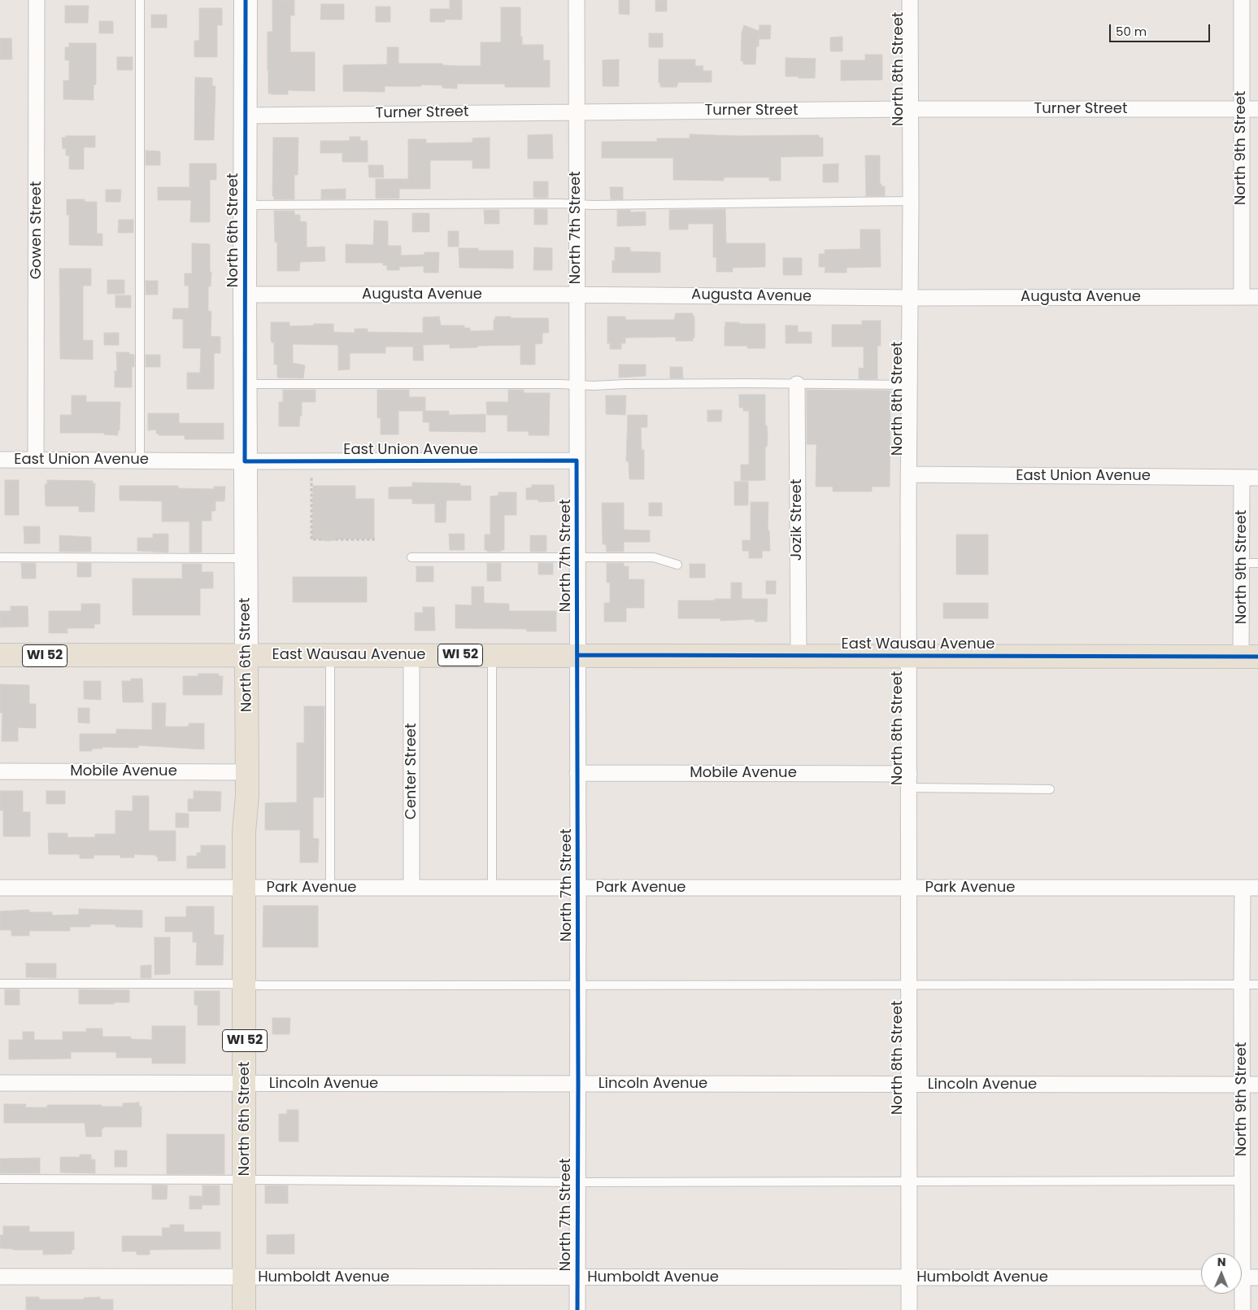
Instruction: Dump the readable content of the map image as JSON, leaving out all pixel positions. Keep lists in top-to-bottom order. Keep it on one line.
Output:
{"streets":{"main road":["North 6th Street","East Wausau Avenue","WI 52"],"street":["North 8th Street","Turner Street","North 9th Street","North 7th Street","Gowen Street","Augusta Avenue","East Union Avenue","Jozik Street","Mobile Avenue","Center Street","Park Avenue","Lincoln Avenue","Humboldt Avenue"]},"crossings":[["North 8th Street","Turner Street"],["North 8th Street","Augusta Avenue"],["North 8th Street","East Union Avenue"],["North 8th Street","East Wausau Avenue"],["North 8th Street","Mobile Avenue"],["North 8th Street","Park Avenue"],["North 8th Street","Lincoln Avenue"],["North 8th Street","Humboldt Avenue"],["Turner Street","North 9th Street"],["Turner Street","North 7th Street"],["Turner Street","North 6th Street"],["North 9th Street","Augusta Avenue"],["North 9th Street","East Union Avenue"],["North 9th Street","East Wausau Avenue"],["North 9th Street","Park Avenue"],["North 9th Street","Lincoln Avenue"],["North 7th Street","Augusta Avenue"],["North 7th Street","East Union Avenue"],["North 7th Street","East Wausau Avenue"],["North 7th Street","Mobile Avenue"],["North 7th Street","Park Avenue"],["North 7th Street","Lincoln Avenue"],["North 7th Street","Humboldt Avenue"],["Gowen Street","East Union Avenue"],["North 6th Street","Augusta Avenue"],["North 6th Street","East Union Avenue"],["North 6th Street","East Wausau Avenue"],["North 6th Street","Mobile Avenue"],["North 6th Street","Park Avenue"],["North 6th Street","Lincoln Avenue"],["North 6th Street","Humboldt Avenue"],["Jozik Street","East Wausau Avenue"],["East Wausau Avenue","Center Street"],["Center Street","Park Avenue"]],"scale_bar":"50 m","north":"top"}
